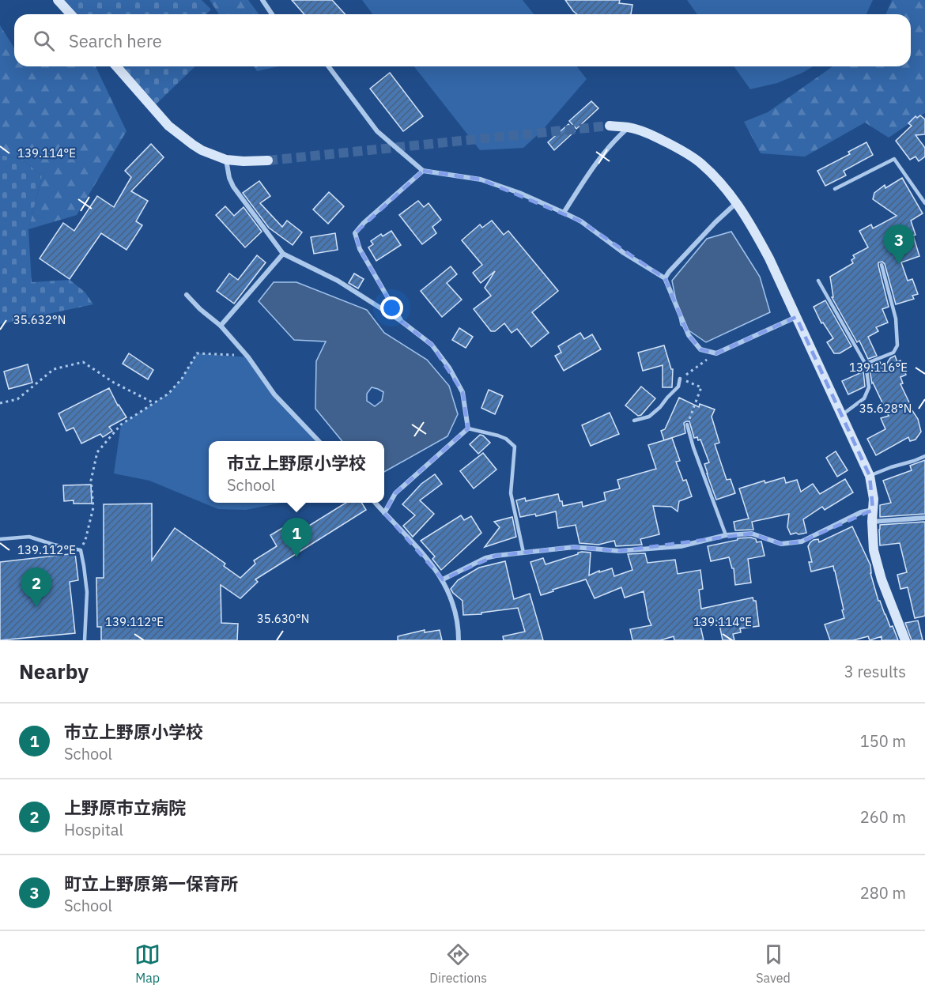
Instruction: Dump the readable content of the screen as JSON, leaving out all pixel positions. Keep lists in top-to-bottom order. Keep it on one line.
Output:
{"page":{"search":"Search here","pins":["3","1","2"],"popup":["市立上野原小学校","School"],"heading":["Nearby","3 results"],"list":[{"mark":"1","name":"市立上野原小学校","note":"School","value":"150 m"},{"mark":"2","name":"上野原市立病院","note":"Hospital","value":"260 m"},{"mark":"3","name":"町立上野原第一保育所","note":"School","value":"280 m"}],"nav":["Map","Directions","Saved"]},"coordinates":["139.114°E","35.632°N","139.116°E","35.628°N","139.112°E","35.630°N"]}
